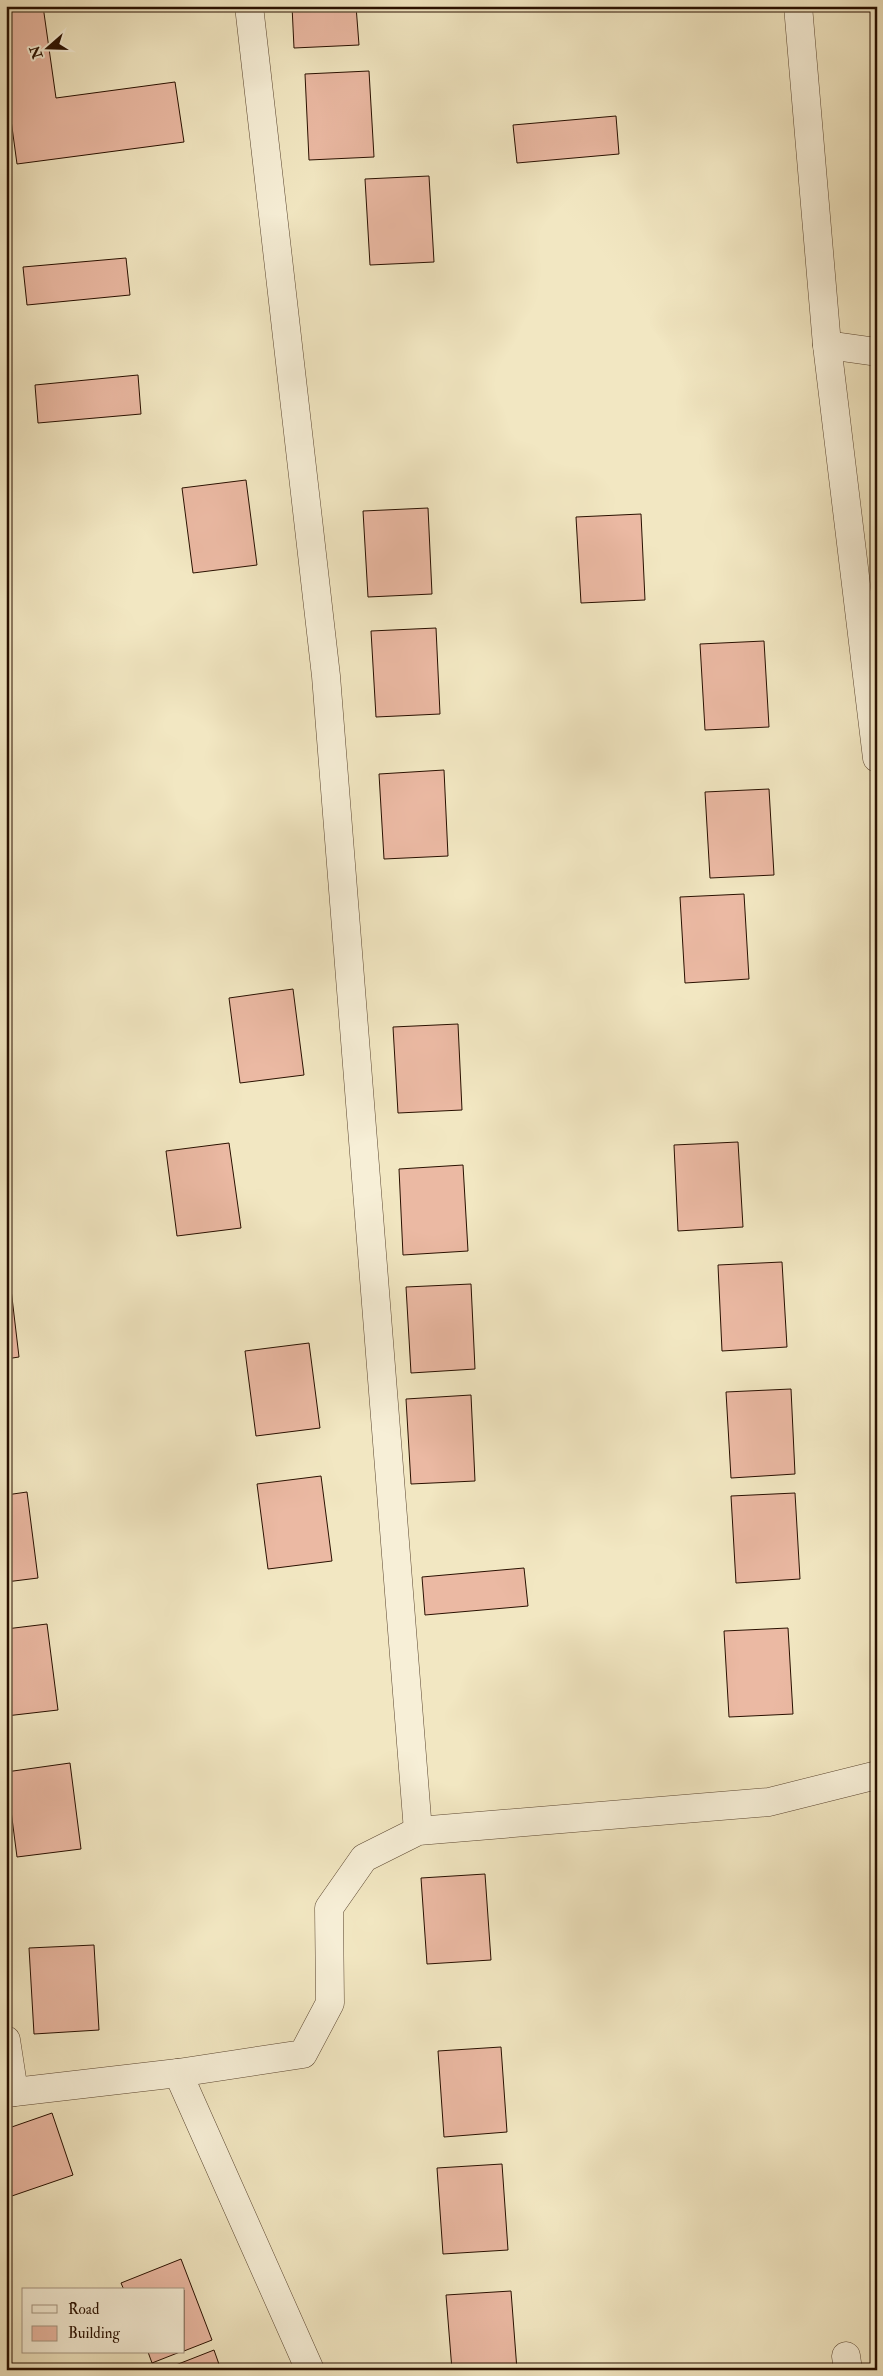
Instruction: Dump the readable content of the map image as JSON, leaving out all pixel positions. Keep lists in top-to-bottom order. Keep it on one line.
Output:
{"legend":["Road","Building"],"north":"left"}
